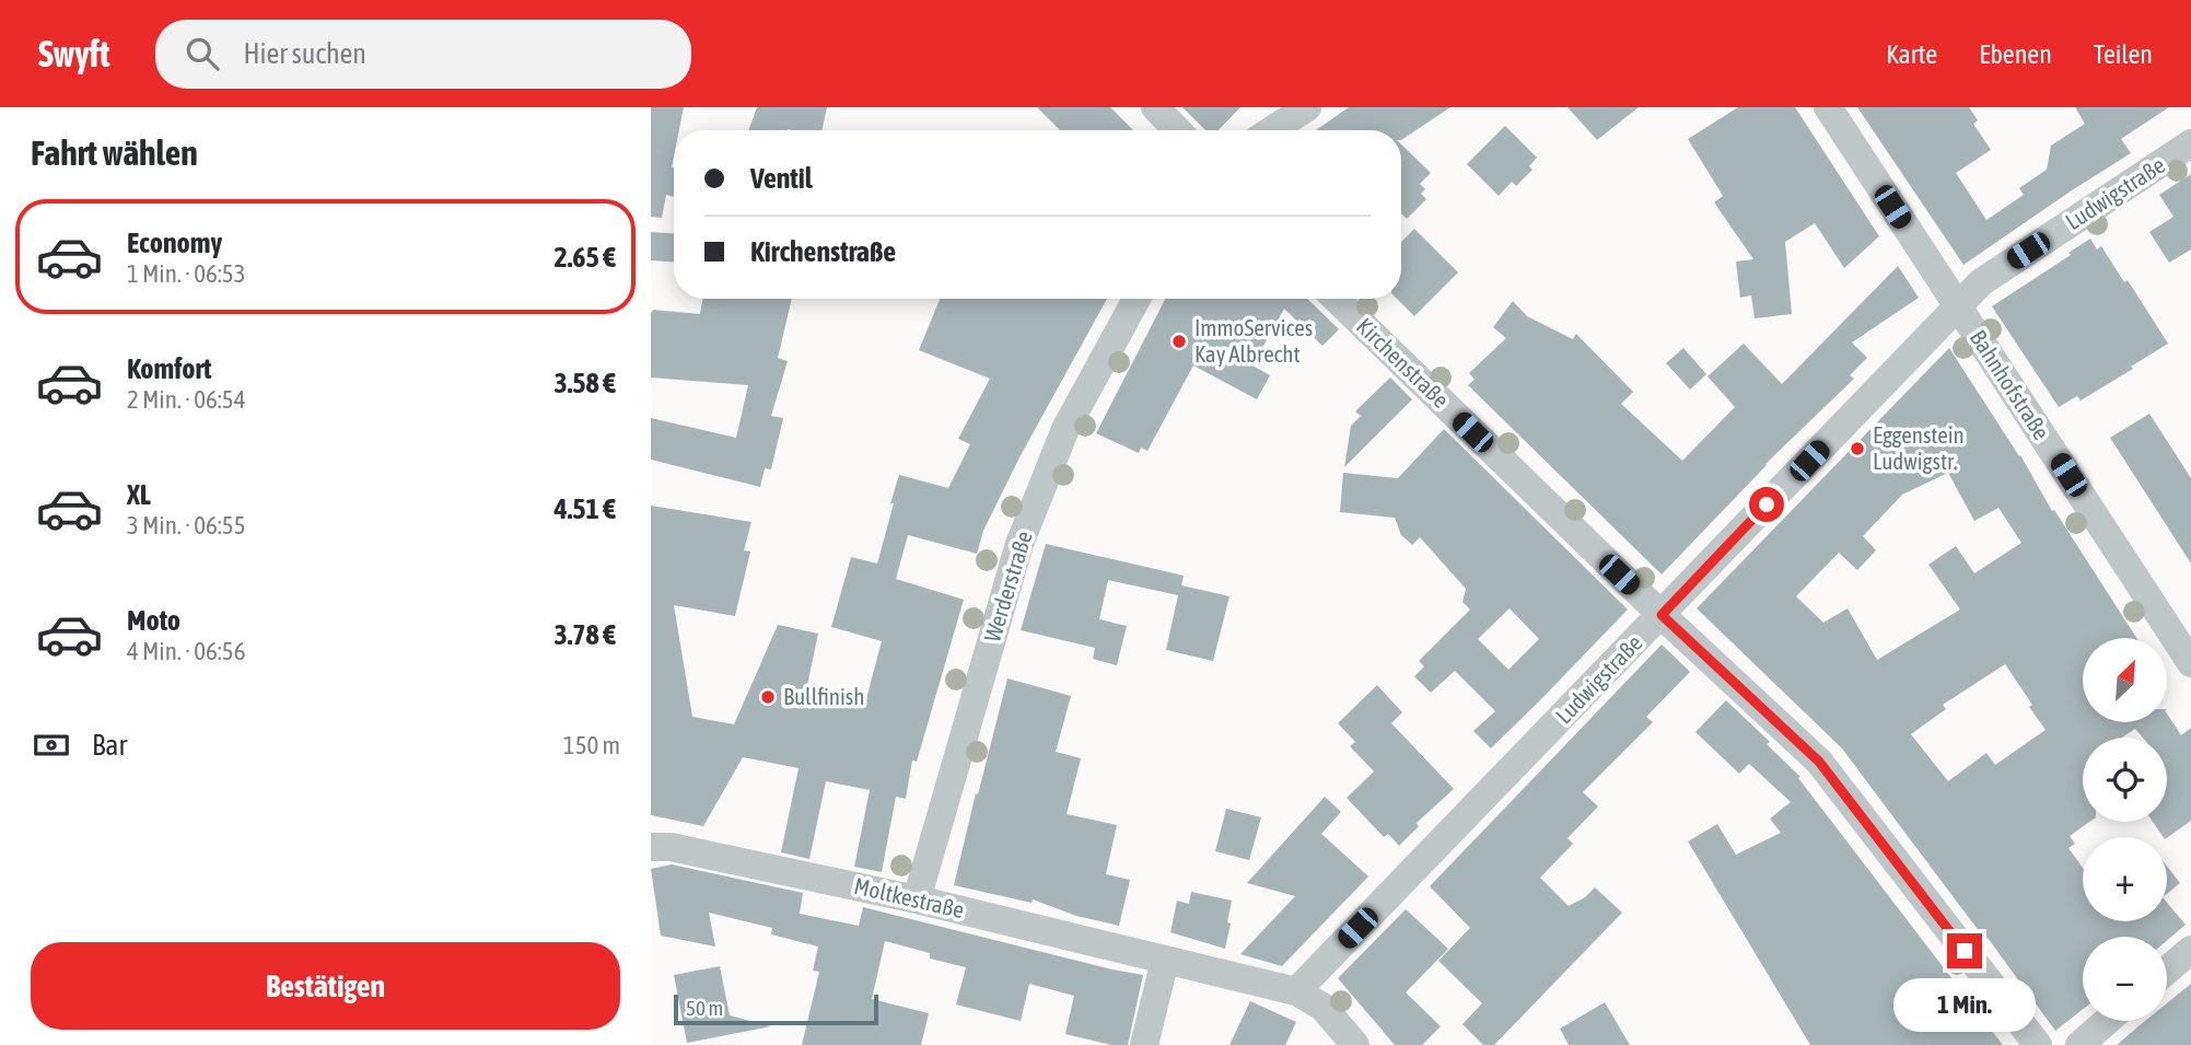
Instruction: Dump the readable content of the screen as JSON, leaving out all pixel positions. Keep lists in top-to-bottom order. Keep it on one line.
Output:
{"streets":{"street":["Ludwigstraße","Kirchenstraße","Bahnhofstraße","Werderstraße","Moltkestraße"]},"crossings":[["Ludwigstraße","Kirchenstraße"],["Ludwigstraße","Bahnhofstraße"],["Ludwigstraße","Moltkestraße"],["Werderstraße","Moltkestraße"]],"places":["ImmoServices Kay Albrecht","Eggenstein Ludwigstr.","Bullfinish"],"scale_bar":"50 m","north":"top right","page":{"header":"Swyft","search":"Hier suchen","nav":["Karte","Ebenen","Teilen"],"heading":"Fahrt wählen","banner":["Ventil","Kirchenstraße"],"list":[{"name":"Economy","note":"1 Min. · 06:53","value":"2.65 €"},{"name":"Komfort","note":"2 Min. · 06:54","value":"3.58 €"},{"name":"XL","note":"3 Min. · 06:55","value":"4.51 €"},{"name":"Moto","note":"4 Min. · 06:56","value":"3.78 €"}],"map_buttons":["+","−"],"pay":["Bar","150 m"],"buttons":"Bestätigen","bubble":"1 Min.","scale":"50 m"}}
